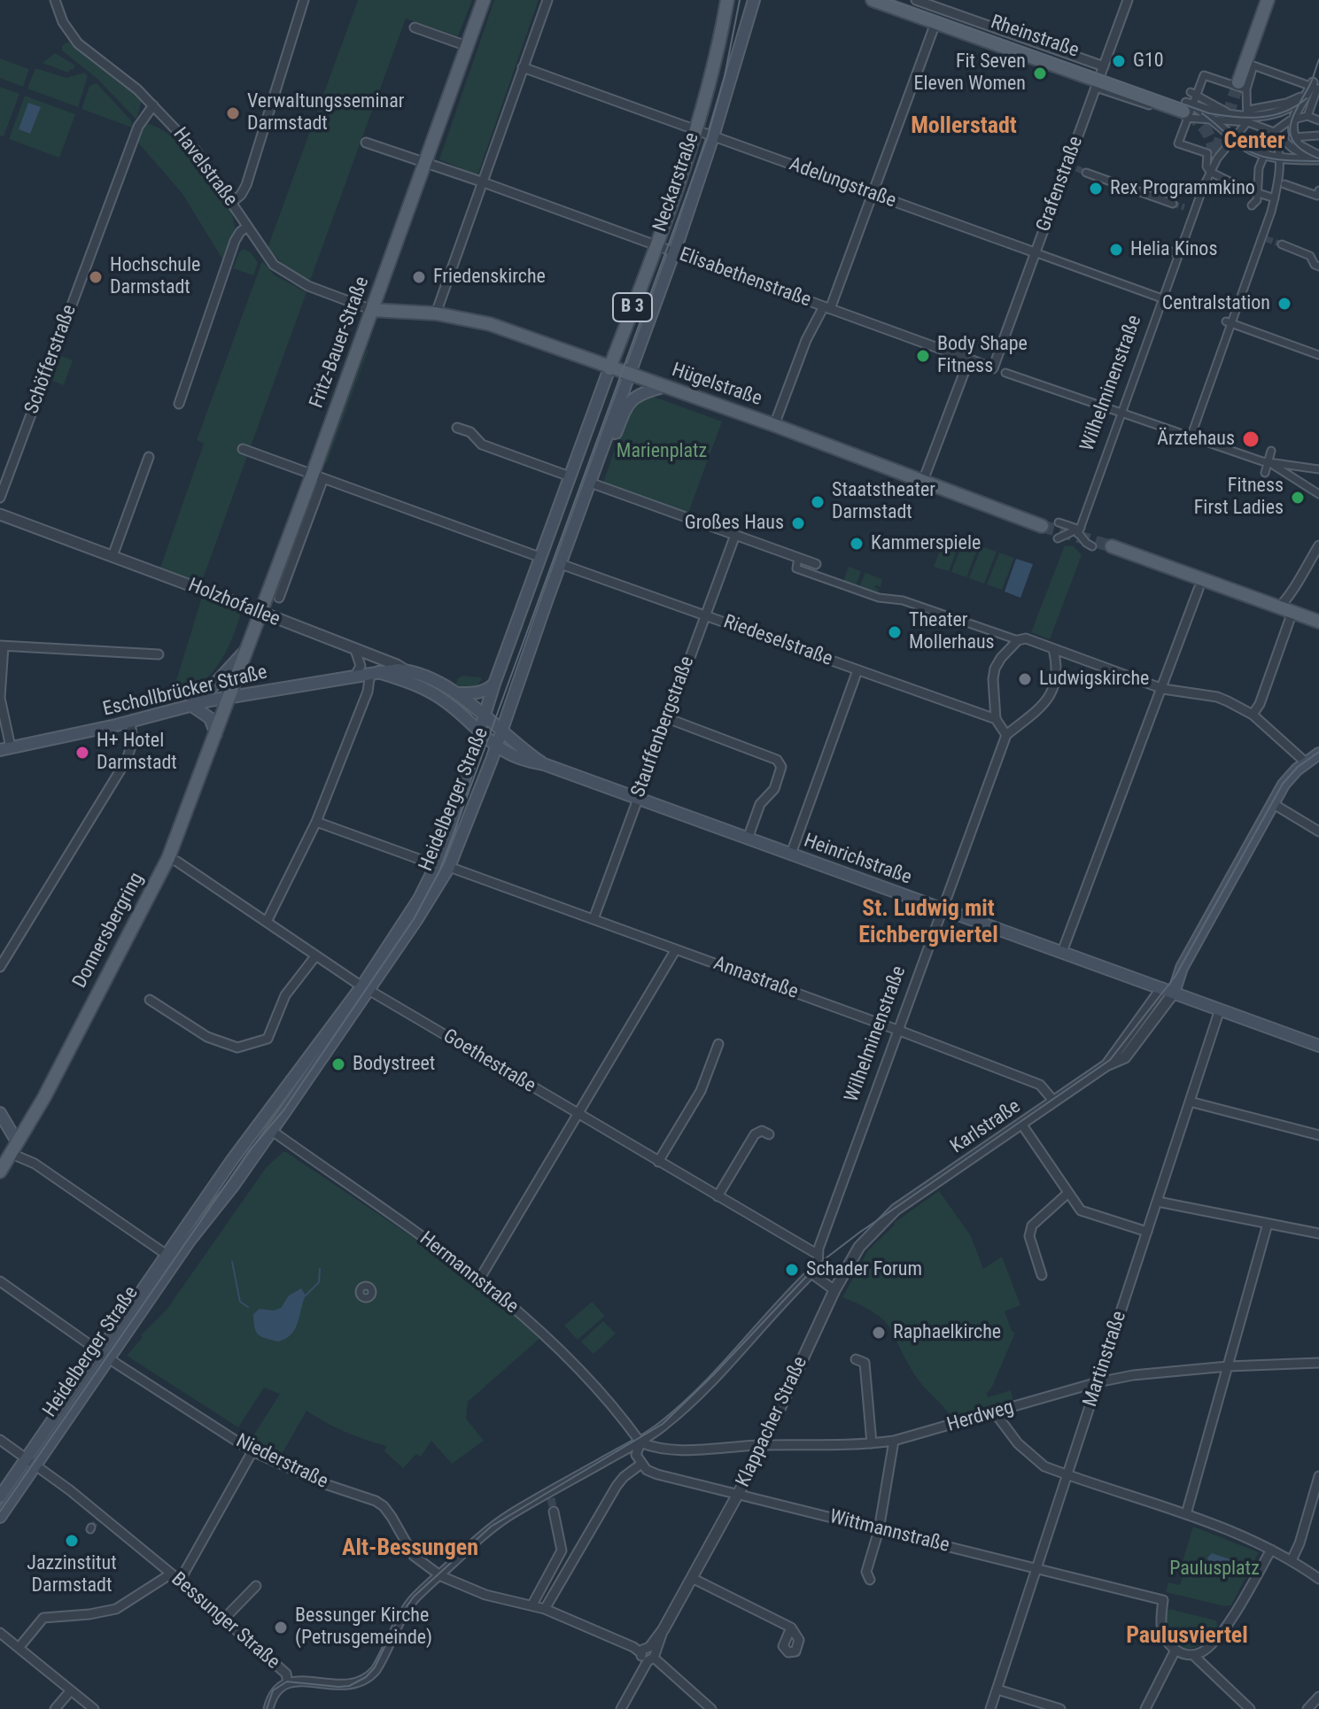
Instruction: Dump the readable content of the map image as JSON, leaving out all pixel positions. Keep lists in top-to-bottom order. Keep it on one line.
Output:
{"streets":{"main road":["Rheinstraße","Neckarstraße","B 3","Fritz-Bauer-Straße","Hügelstraße","Eschollbrücker Straße","Heidelberger Straße","Heinrichstraße","Donnersbergring","Karlstraße"],"street":["Havelstraße","Adelungstraße","Grafenstraße","Elisabethenstraße","Schöfferstraße","Wilhelminenstraße","Holzhofallee","Riedeselstraße","Stauffenbergstraße","Annastraße","Goethestraße","Hermannstraße","Martinstraße","Herdweg","Klappacher Straße","Niederstraße","Wittmannstraße","Bessunger Straße"]},"crossings":[["Rheinstraße","Grafenstraße"],["Havelstraße","Fritz-Bauer-Straße"],["Havelstraße","Schöfferstraße"],["Havelstraße","Hügelstraße"],["Neckarstraße","Adelungstraße"],["Neckarstraße","Elisabethenstraße"],["Neckarstraße","Hügelstraße"],["Neckarstraße","Heidelberger Straße"],["Adelungstraße","Grafenstraße"],["Adelungstraße","Wilhelminenstraße"],["Grafenstraße","Elisabethenstraße"],["Elisabethenstraße","Fritz-Bauer-Straße"],["Fritz-Bauer-Straße","Hügelstraße"],["Fritz-Bauer-Straße","Holzhofallee"],["Fritz-Bauer-Straße","Eschollbrücker Straße"],["Fritz-Bauer-Straße","Donnersbergring"],["Wilhelminenstraße","Heinrichstraße"],["Wilhelminenstraße","Annastraße"],["Wilhelminenstraße","Goethestraße"],["Hügelstraße","Heidelberger Straße"],["Holzhofallee","Eschollbrücker Straße"],["Riedeselstraße","Stauffenbergstraße"],["Riedeselstraße","Heidelberger Straße"],["Eschollbrücker Straße","Heidelberger Straße"],["Eschollbrücker Straße","Heinrichstraße"],["Eschollbrücker Straße","Donnersbergring"],["Stauffenbergstraße","Heinrichstraße"],["Stauffenbergstraße","Annastraße"],["Heidelberger Straße","Heinrichstraße"],["Heidelberger Straße","Annastraße"],["Heidelberger Straße","Goethestraße"],["Heidelberger Straße","Hermannstraße"],["Heidelberger Straße","Niederstraße"],["Heidelberger Straße","Bessunger Straße"],["Heinrichstraße","Karlstraße"],["Heinrichstraße","Martinstraße"],["Donnersbergring","Goethestraße"],["Annastraße","Karlstraße"],["Karlstraße","Klappacher Straße"],["Hermannstraße","Herdweg"],["Hermannstraße","Bessunger Straße"],["Martinstraße","Herdweg"],["Martinstraße","Wittmannstraße"],["Herdweg","Klappacher Straße"],["Herdweg","Bessunger Straße"],["Klappacher Straße","Niederstraße"],["Klappacher Straße","Wittmannstraße"],["Niederstraße","Bessunger Straße"]],"districts":["Mollerstadt","Center","St. Ludwig mit Eichbergviertel","Alt-Bessungen","Paulusviertel"],"parks":["Marienplatz","Paulusplatz"],"places":["G10","Fit Seven Eleven Women","Verwaltungsseminar Darmstadt","Rex Programmkino","Helia Kinos","Hochschule Darmstadt","Friedenskirche","Centralstation","Body Shape Fitness","Ärztehaus","Fitness First Ladies","Staatstheater Darmstadt","Großes Haus","Kammerspiele","Theater Mollerhaus","Ludwigskirche","H+ Hotel Darmstadt","Bodystreet","Schader Forum","Raphaelkirche","Jazzinstitut Darmstadt","Bessunger Kirche (Petrusgemeinde)"]}
